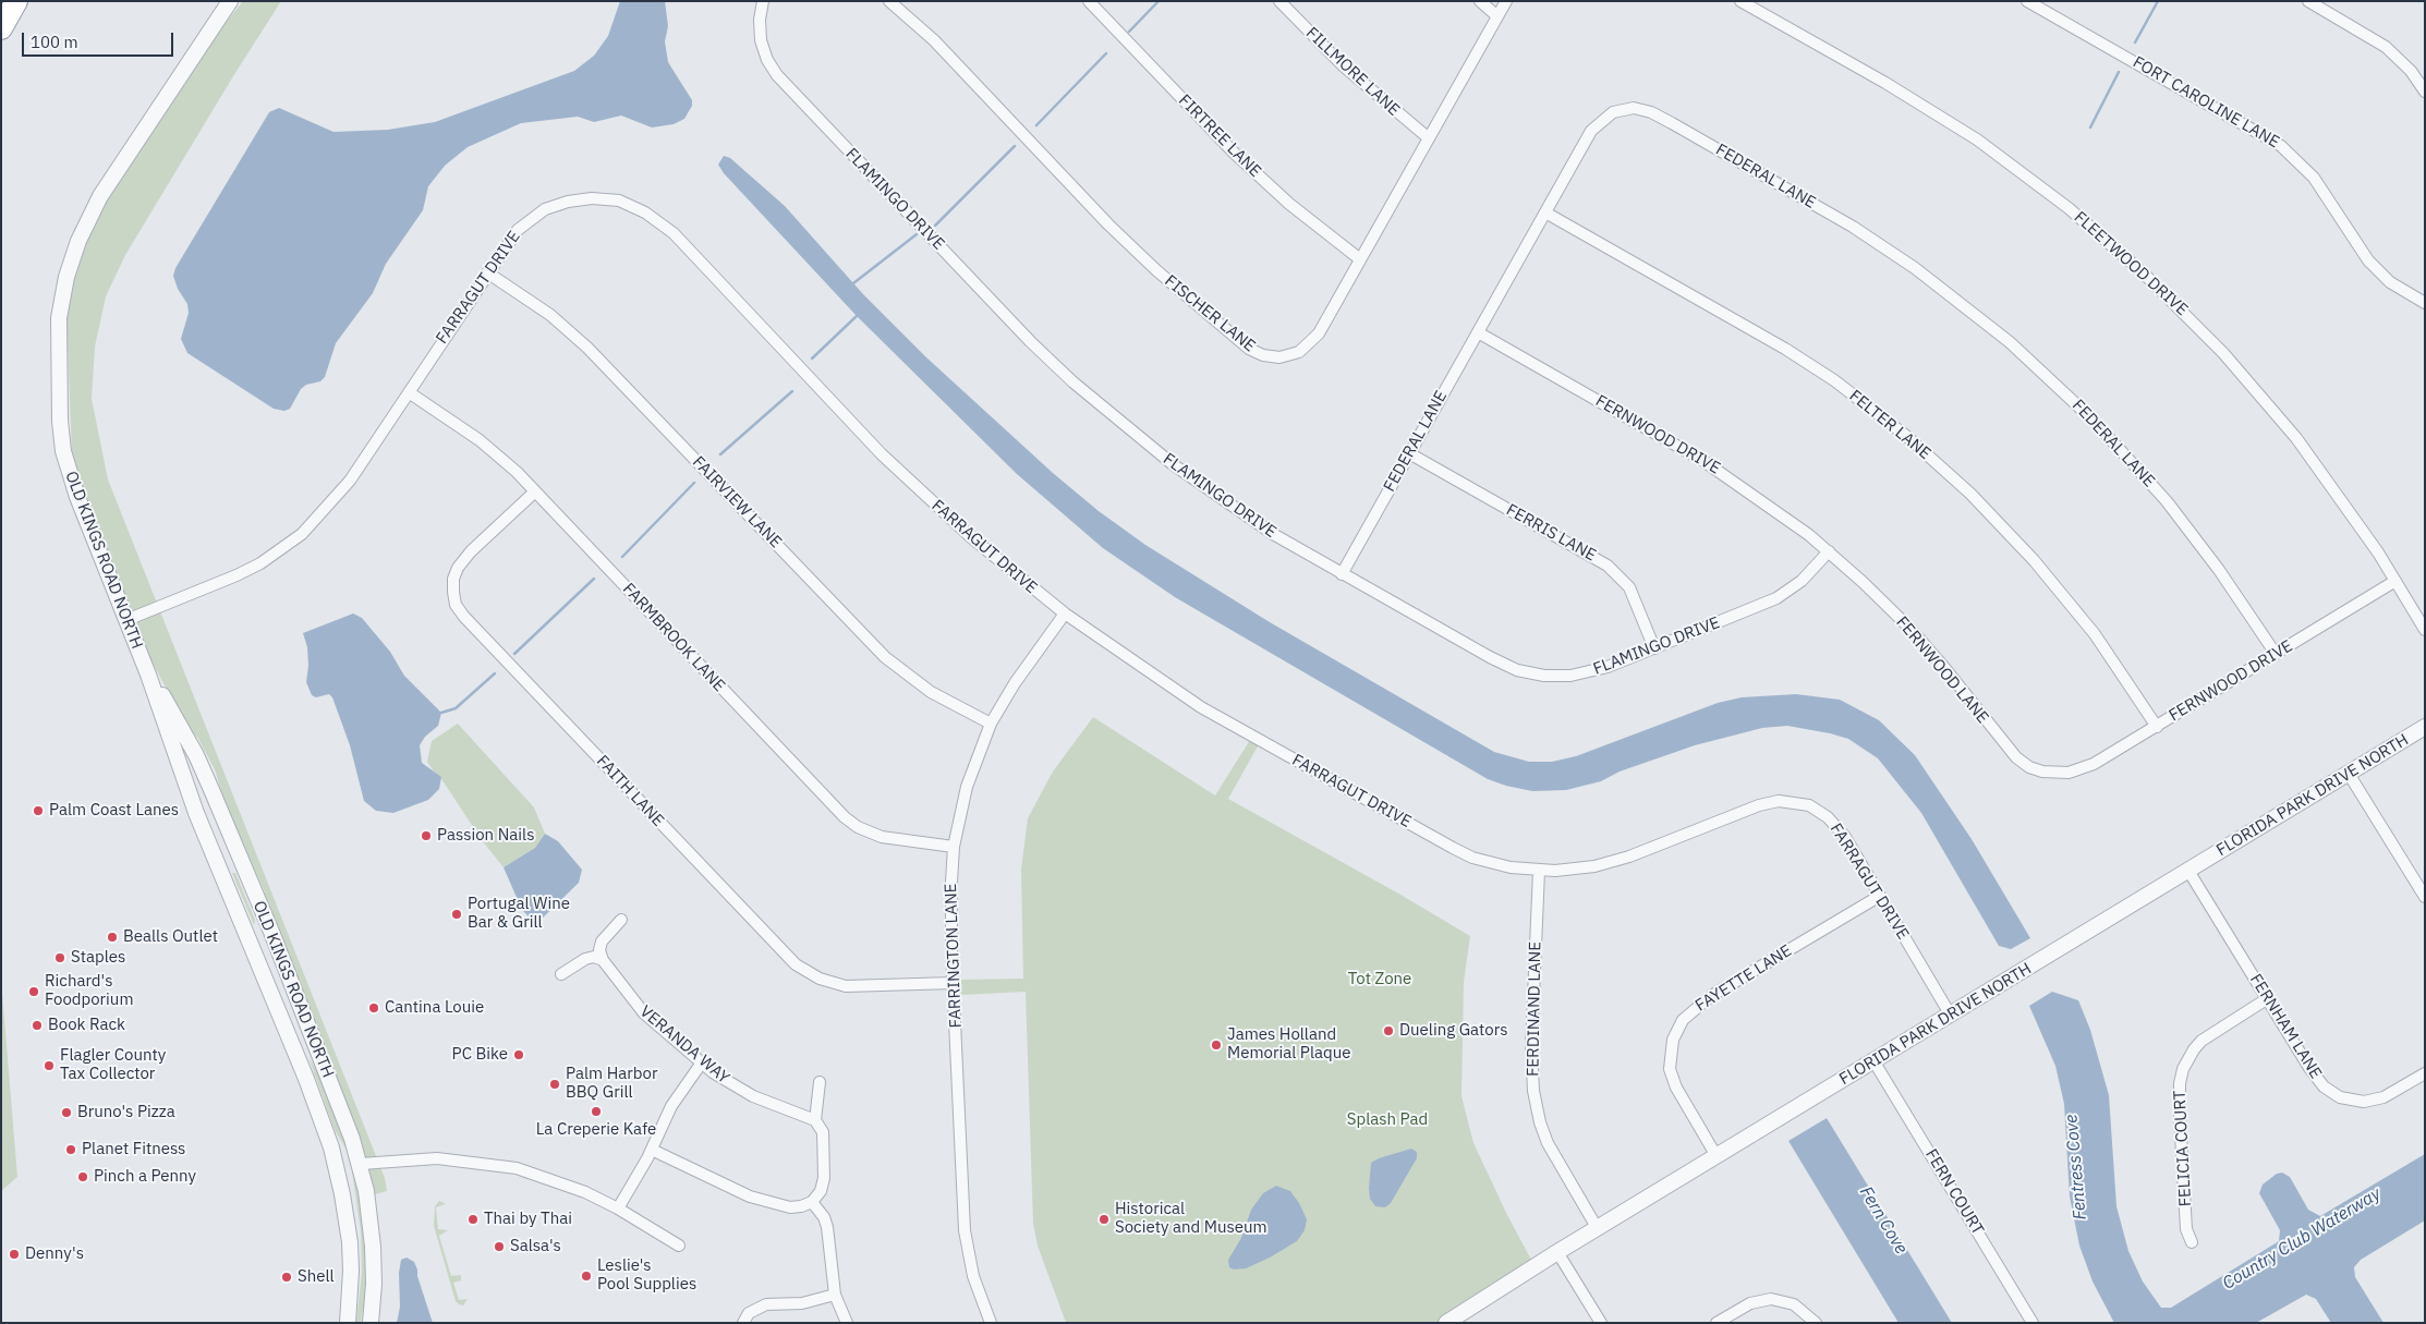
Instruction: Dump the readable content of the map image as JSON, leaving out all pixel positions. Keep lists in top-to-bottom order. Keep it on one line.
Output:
{"streets":{"street":["FILLMORE LANE","FORT CAROLINE LANE","FIRTREE LANE","FEDERAL LANE","FLAMINGO DRIVE","FLEETWOOD DRIVE","FARRAGUT DRIVE","FISCHER LANE","FELTER LANE","FERNWOOD DRIVE","FAIRVIEW LANE","FERRIS LANE","OLD KINGS ROAD NORTH","FARMBROOK LANE","FERNWOOD LANE","FAITH LANE","FLORIDA PARK DRIVE NORTH","FARRINGTON LANE","FAYETTE LANE","FERDINAND LANE","FERNHAM LANE","VERANDA WAY","FELICIA COURT","FERN COURT"]},"crossings":[["FILLMORE LANE","FISCHER LANE"],["FIRTREE LANE","FISCHER LANE"],["FEDERAL LANE","FLAMINGO DRIVE"],["FEDERAL LANE","FELTER LANE"],["FEDERAL LANE","FERNWOOD DRIVE"],["FEDERAL LANE","FERRIS LANE"],["FLAMINGO DRIVE","FERNWOOD DRIVE"],["FLAMINGO DRIVE","FERRIS LANE"],["FLAMINGO DRIVE","FERNWOOD LANE"],["FLEETWOOD DRIVE","FERNWOOD DRIVE"],["FARRAGUT DRIVE","FAIRVIEW LANE"],["FARRAGUT DRIVE","OLD KINGS ROAD NORTH"],["FARRAGUT DRIVE","FARMBROOK LANE"],["FARRAGUT DRIVE","FLORIDA PARK DRIVE NORTH"],["FARRAGUT DRIVE","FARRINGTON LANE"],["FARRAGUT DRIVE","FAYETTE LANE"],["FARRAGUT DRIVE","FERDINAND LANE"],["FELTER LANE","FERNWOOD DRIVE"],["FERNWOOD DRIVE","FERNWOOD LANE"],["FAIRVIEW LANE","FARRINGTON LANE"],["FARMBROOK LANE","FAITH LANE"],["FARMBROOK LANE","FARRINGTON LANE"],["FAITH LANE","FARRINGTON LANE"],["FLORIDA PARK DRIVE NORTH","FAYETTE LANE"],["FLORIDA PARK DRIVE NORTH","FERDINAND LANE"],["FLORIDA PARK DRIVE NORTH","FERNHAM LANE"],["FLORIDA PARK DRIVE NORTH","FERN COURT"],["FERNHAM LANE","FELICIA COURT"]],"water":["Fentress Cove","Fern Cove","Country Club Waterway"],"parks":["Tot Zone","Splash Pad"],"places":["Palm Coast Lanes","Passion Nails","Portugal Wine Bar & Grill","Bealls Outlet","Staples","Richard's Foodporium","Cantina Louie","Book Rack","Dueling Gators","James Holland Memorial Plaque","PC Bike","Flagler County Tax Collector","Palm Harbor BBQ Grill","La Creperie Kafe","Bruno's Pizza","Planet Fitness","Pinch a Penny","Thai by Thai","Historical Society and Museum","Salsa's","Denny's","Leslie's Pool Supplies","Shell"],"scale_bar":"100 m"}
